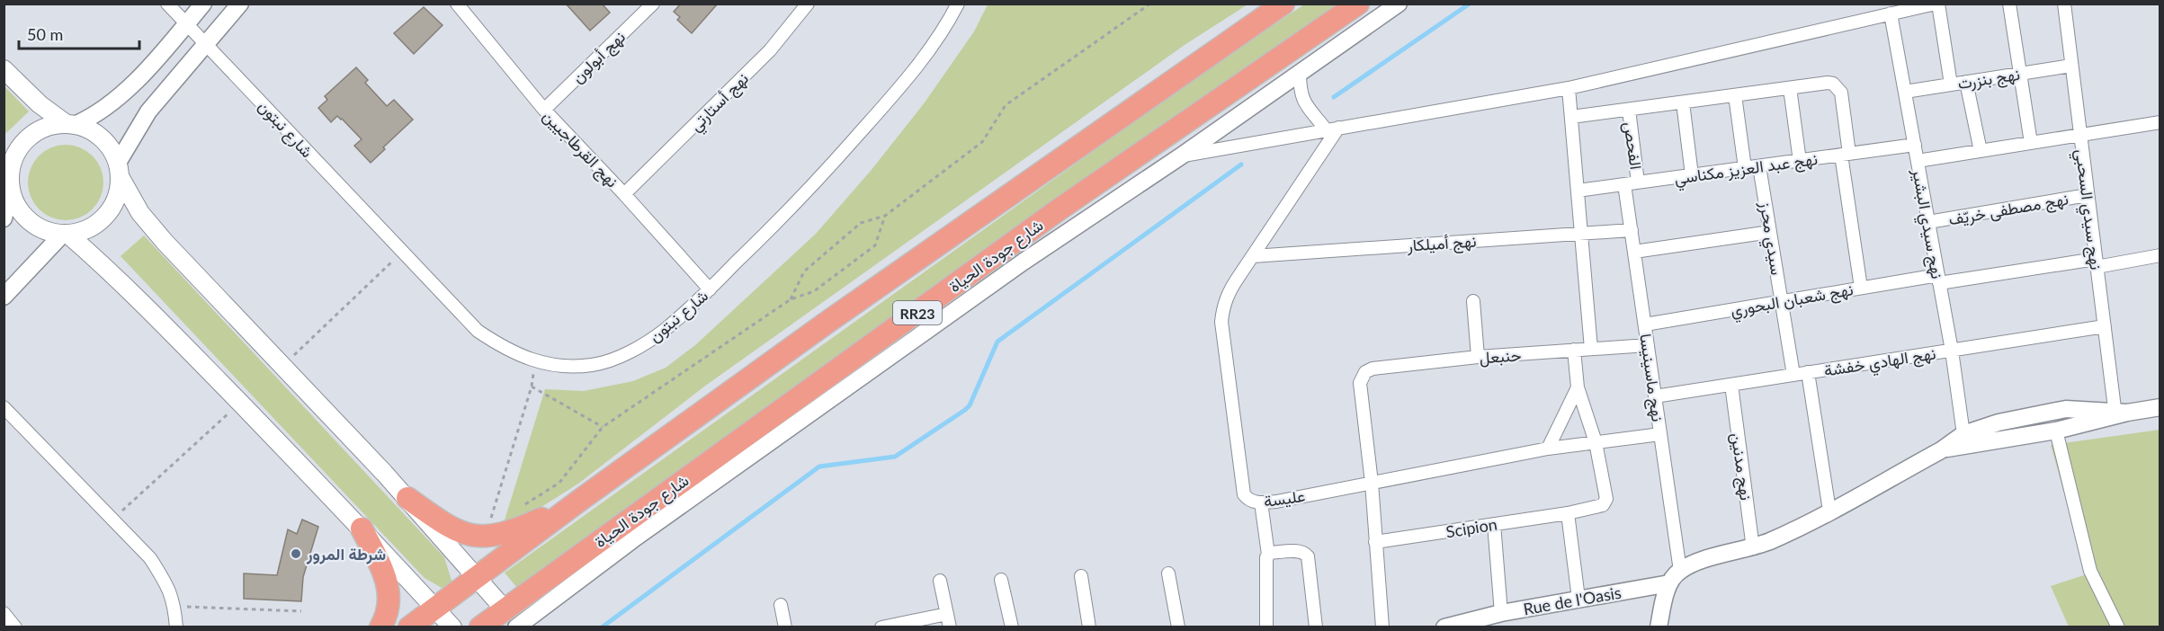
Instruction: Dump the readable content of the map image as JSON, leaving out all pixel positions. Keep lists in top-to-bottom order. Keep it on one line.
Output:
{"streets":{"highway":["شارع جودة الحياة","RR23"],"street":["نهج أبولون","نهج بنزرت","نهج أستارتي","شارع نبتون","الفحص","نهج القرطاجيين","نهج عبد العزيز مكناسي","نهج مصطفى خريّف","نهج سيدي السحبي","نهج سيدي البشير","سيدي محرز","نهج أميلكار","نهج شعبان البحوري","حنبعل","نهج الهادي خفشة","نهج ماسينيسا","نهج مدنين","عليسة","Scipion","Rue de l'Oasis"]},"crossings":[["نهج أبولون","نهج القرطاجيين"],["نهج بنزرت","نهج سيدي السحبي"],["نهج بنزرت","نهج سيدي البشير"],["نهج أستارتي","نهج القرطاجيين"],["شارع نبتون","نهج القرطاجيين"],["الفحص","نهج عبد العزيز مكناسي"],["نهج عبد العزيز مكناسي","نهج سيدي البشير"],["نهج عبد العزيز مكناسي","سيدي محرز"],["نهج عبد العزيز مكناسي","نهج ماسينيسا"],["نهج مصطفى خريّف","نهج سيدي السحبي"],["نهج مصطفى خريّف","نهج سيدي البشير"],["نهج سيدي السحبي","نهج شعبان البحوري"],["نهج سيدي السحبي","نهج الهادي خفشة"],["نهج سيدي البشير","نهج شعبان البحوري"],["نهج سيدي البشير","نهج الهادي خفشة"],["سيدي محرز","نهج شعبان البحوري"],["سيدي محرز","نهج الهادي خفشة"],["نهج أميلكار","نهج ماسينيسا"],["نهج أميلكار","عليسة"],["نهج شعبان البحوري","نهج ماسينيسا"],["حنبعل","نهج ماسينيسا"],["حنبعل","عليسة"],["نهج الهادي خفشة","نهج ماسينيسا"],["نهج الهادي خفشة","نهج مدنين"],["نهج ماسينيسا","عليسة"],["عليسة","Scipion"]],"places":["شرطة المرور"],"scale_bar":"50 m"}
